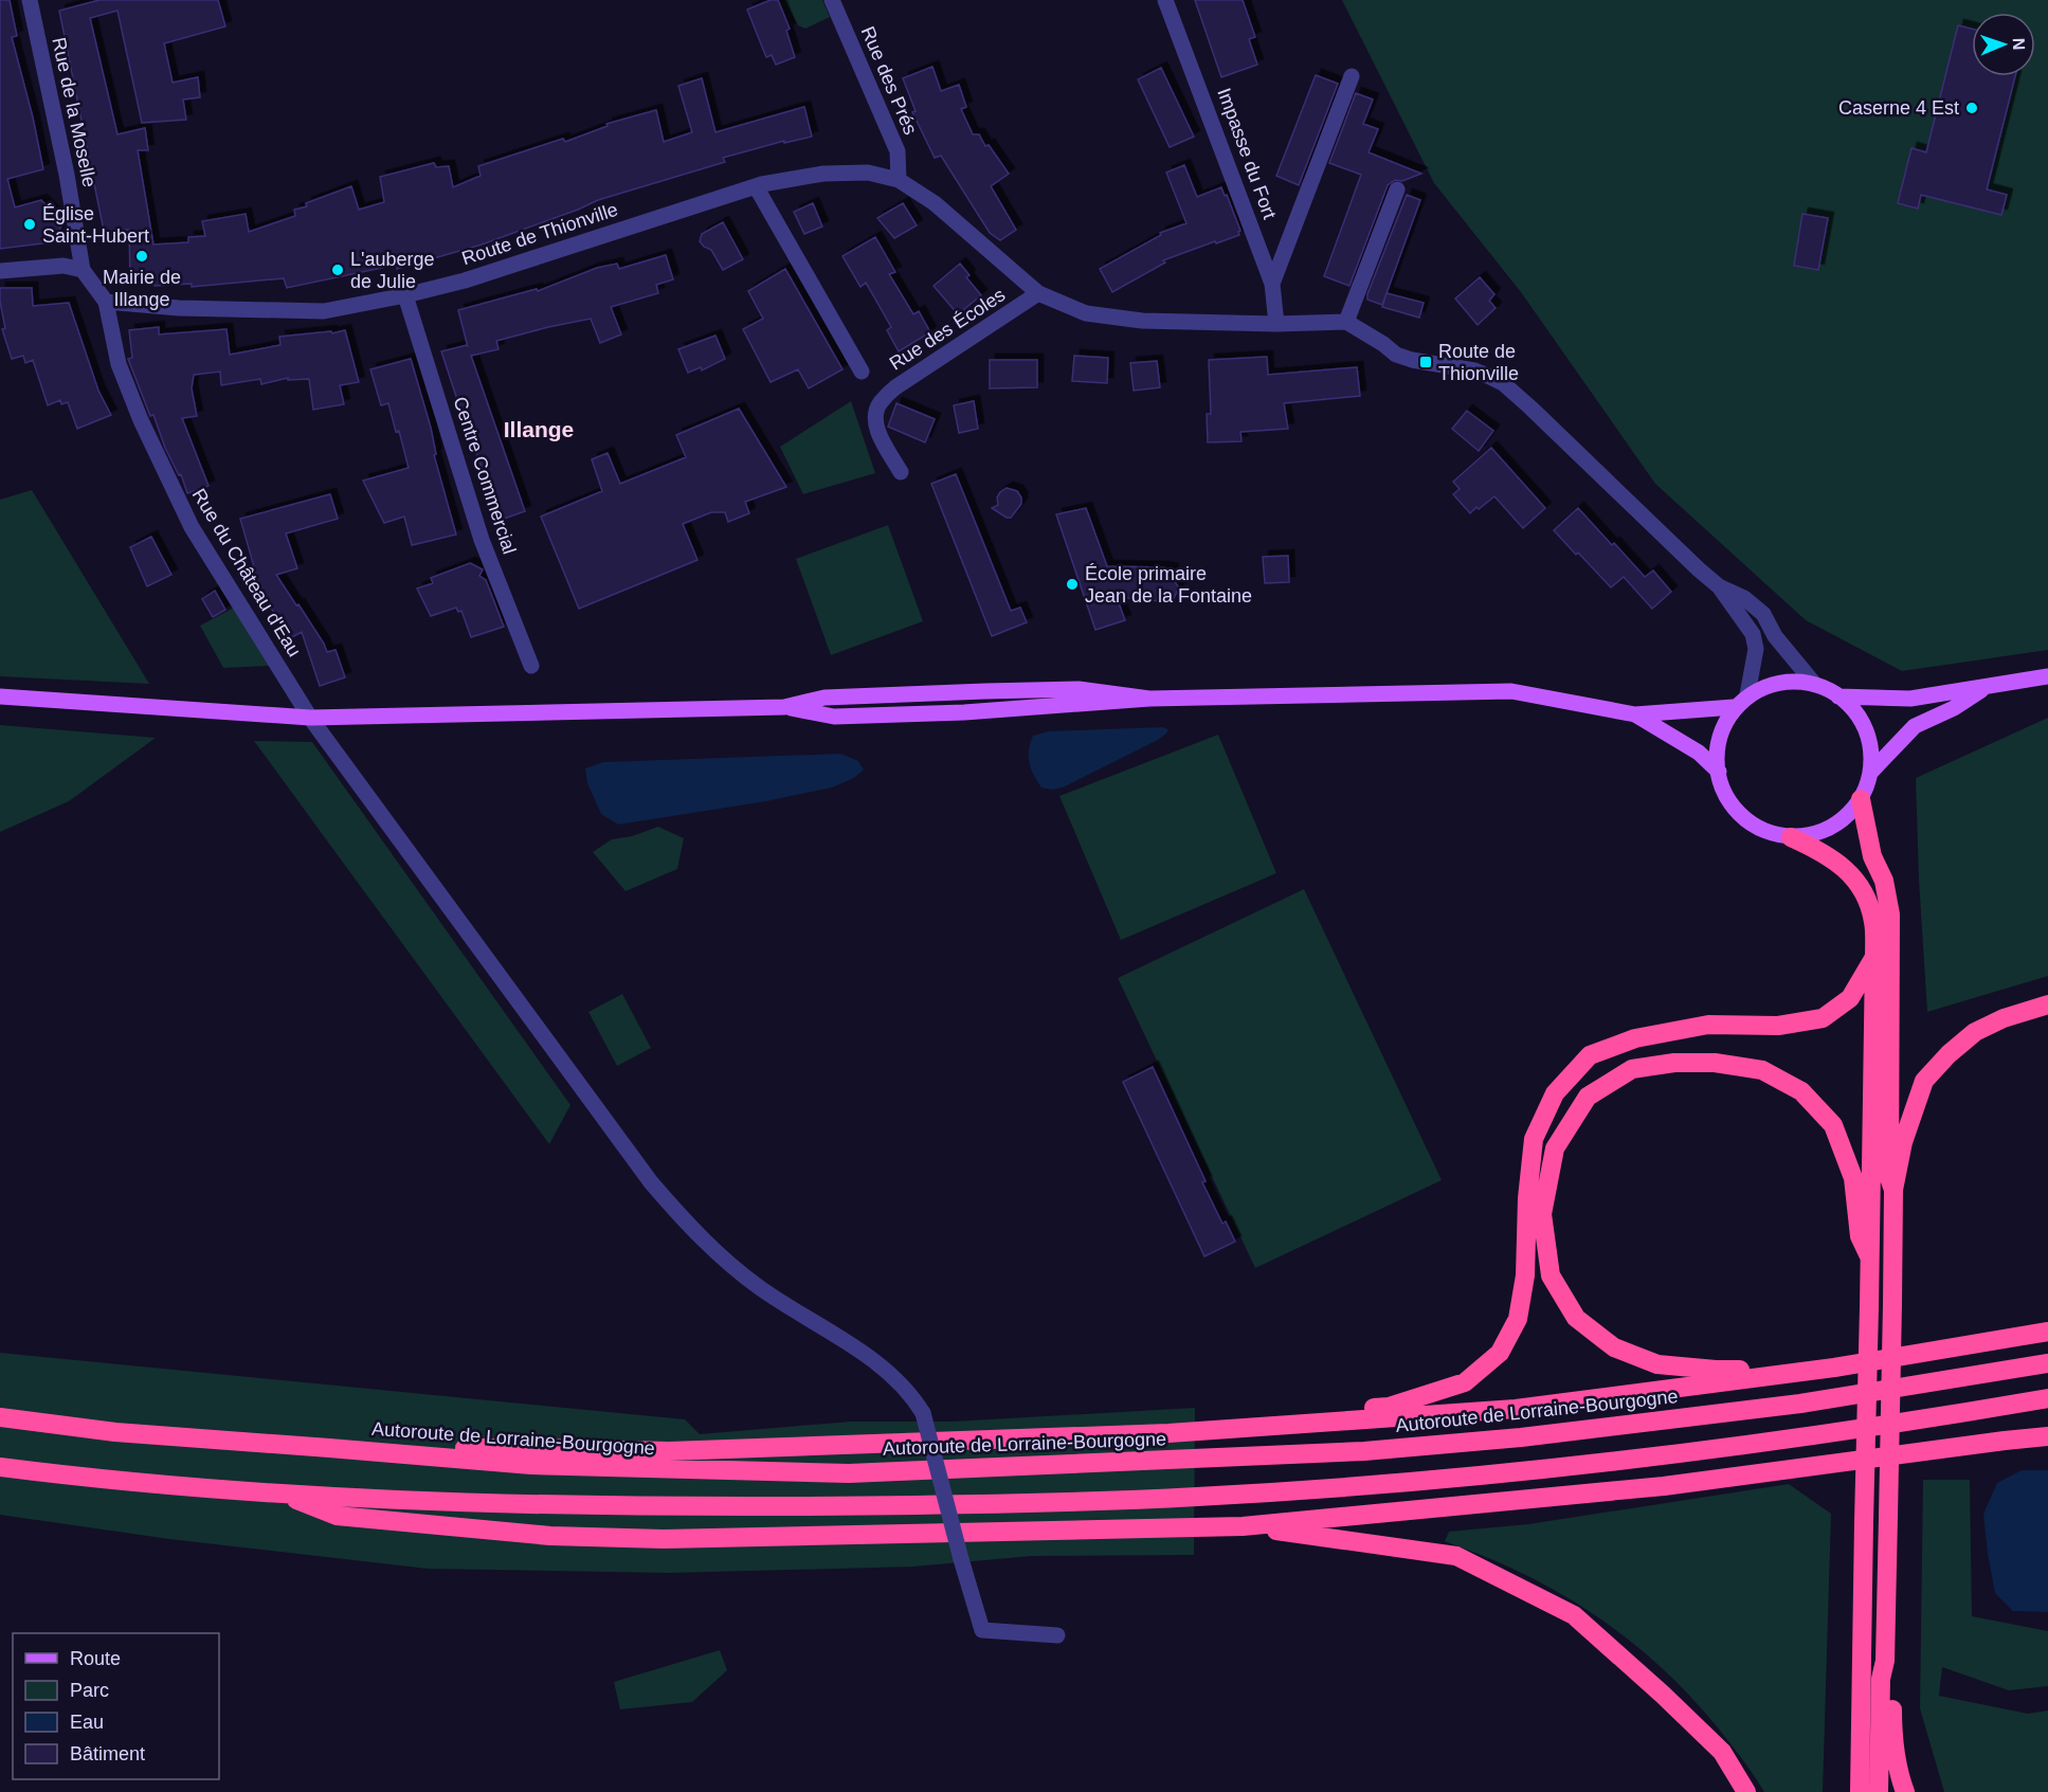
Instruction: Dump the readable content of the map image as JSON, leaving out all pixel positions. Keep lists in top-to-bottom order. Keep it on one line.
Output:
{"streets":{"highway":["Autoroute de Lorraine-Bourgogne"],"street":["Rue des Prés","Rue de la Moselle","Impasse du Fort","Route de Thionville","Rue des Écoles","Centre Commercial","Rue du Château d'Eau"]},"crossings":[["Rue des Prés","Route de Thionville"],["Rue de la Moselle","Route de Thionville"],["Rue de la Moselle","Rue du Château d'Eau"],["Impasse du Fort","Route de Thionville"],["Route de Thionville","Rue des Écoles"],["Route de Thionville","Centre Commercial"],["Route de Thionville","Rue du Château d'Eau"]],"districts":["Illange"],"places":{"other":["Caserne 4 Est","Église Saint-Hubert","Mairie de Illange","L'auberge de Julie","École primaire Jean de la Fontaine"],"transit":["Route de Thionville"]},"legend":["Route","Parc","Eau","Bâtiment"],"north":"right"}
